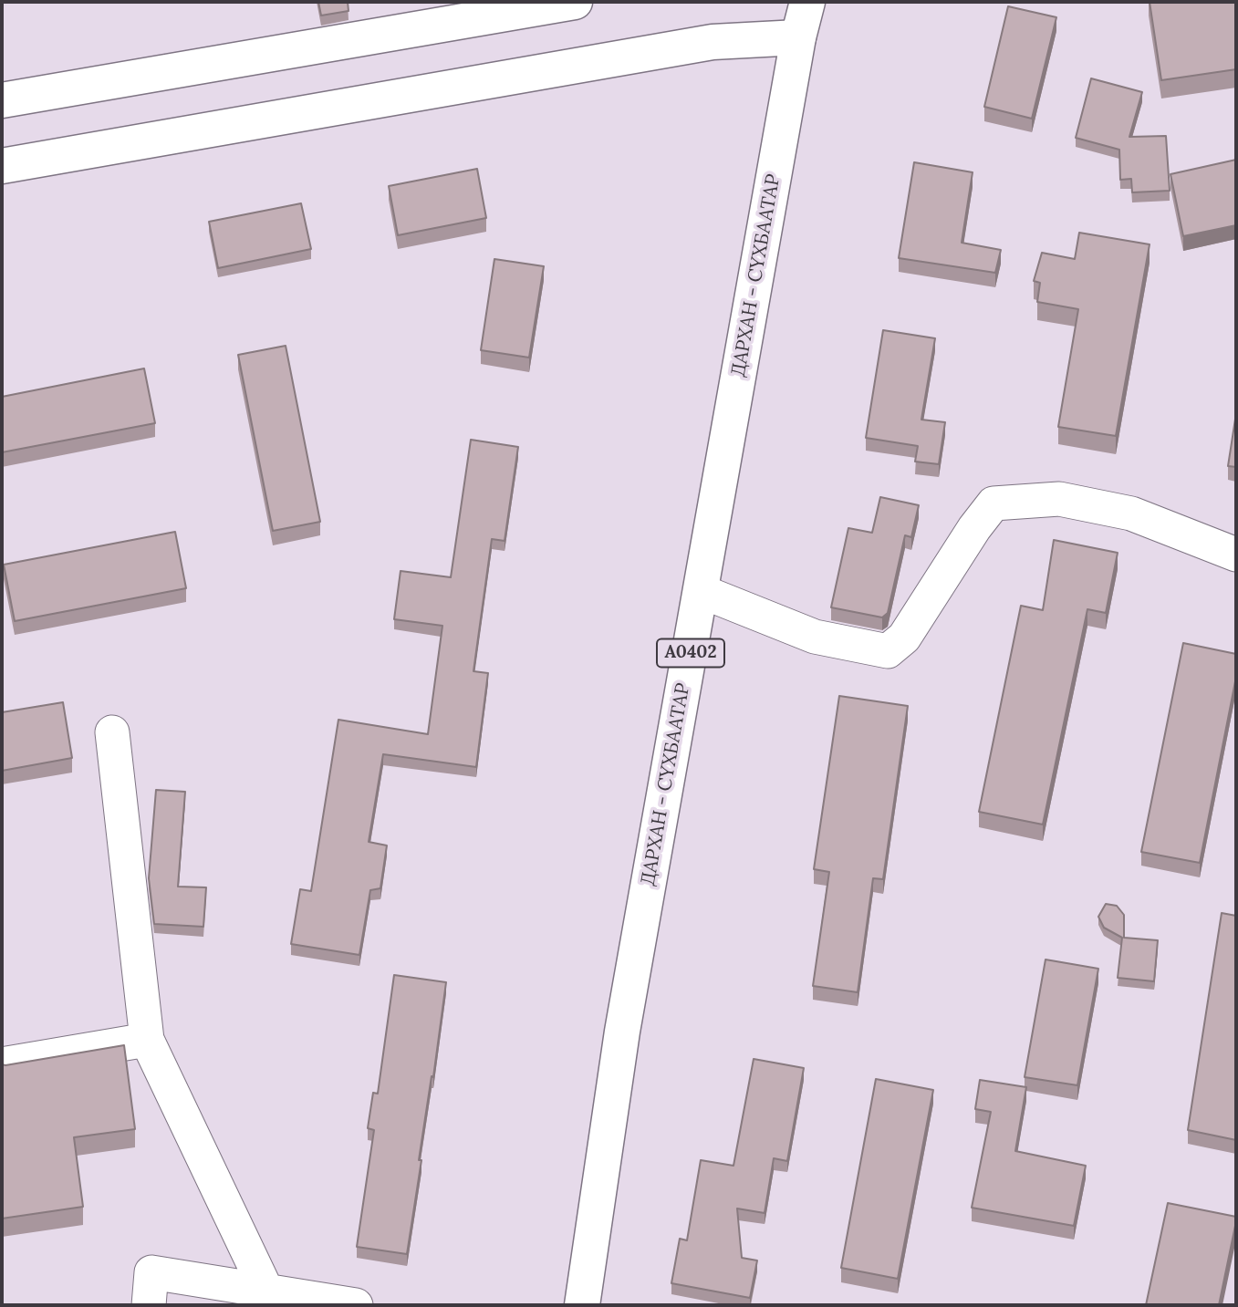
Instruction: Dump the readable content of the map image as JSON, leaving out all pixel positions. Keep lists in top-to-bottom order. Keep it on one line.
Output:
{"streets":{"main road":["ДАРХАН - СҮХБААТАР","A0402"]}}
